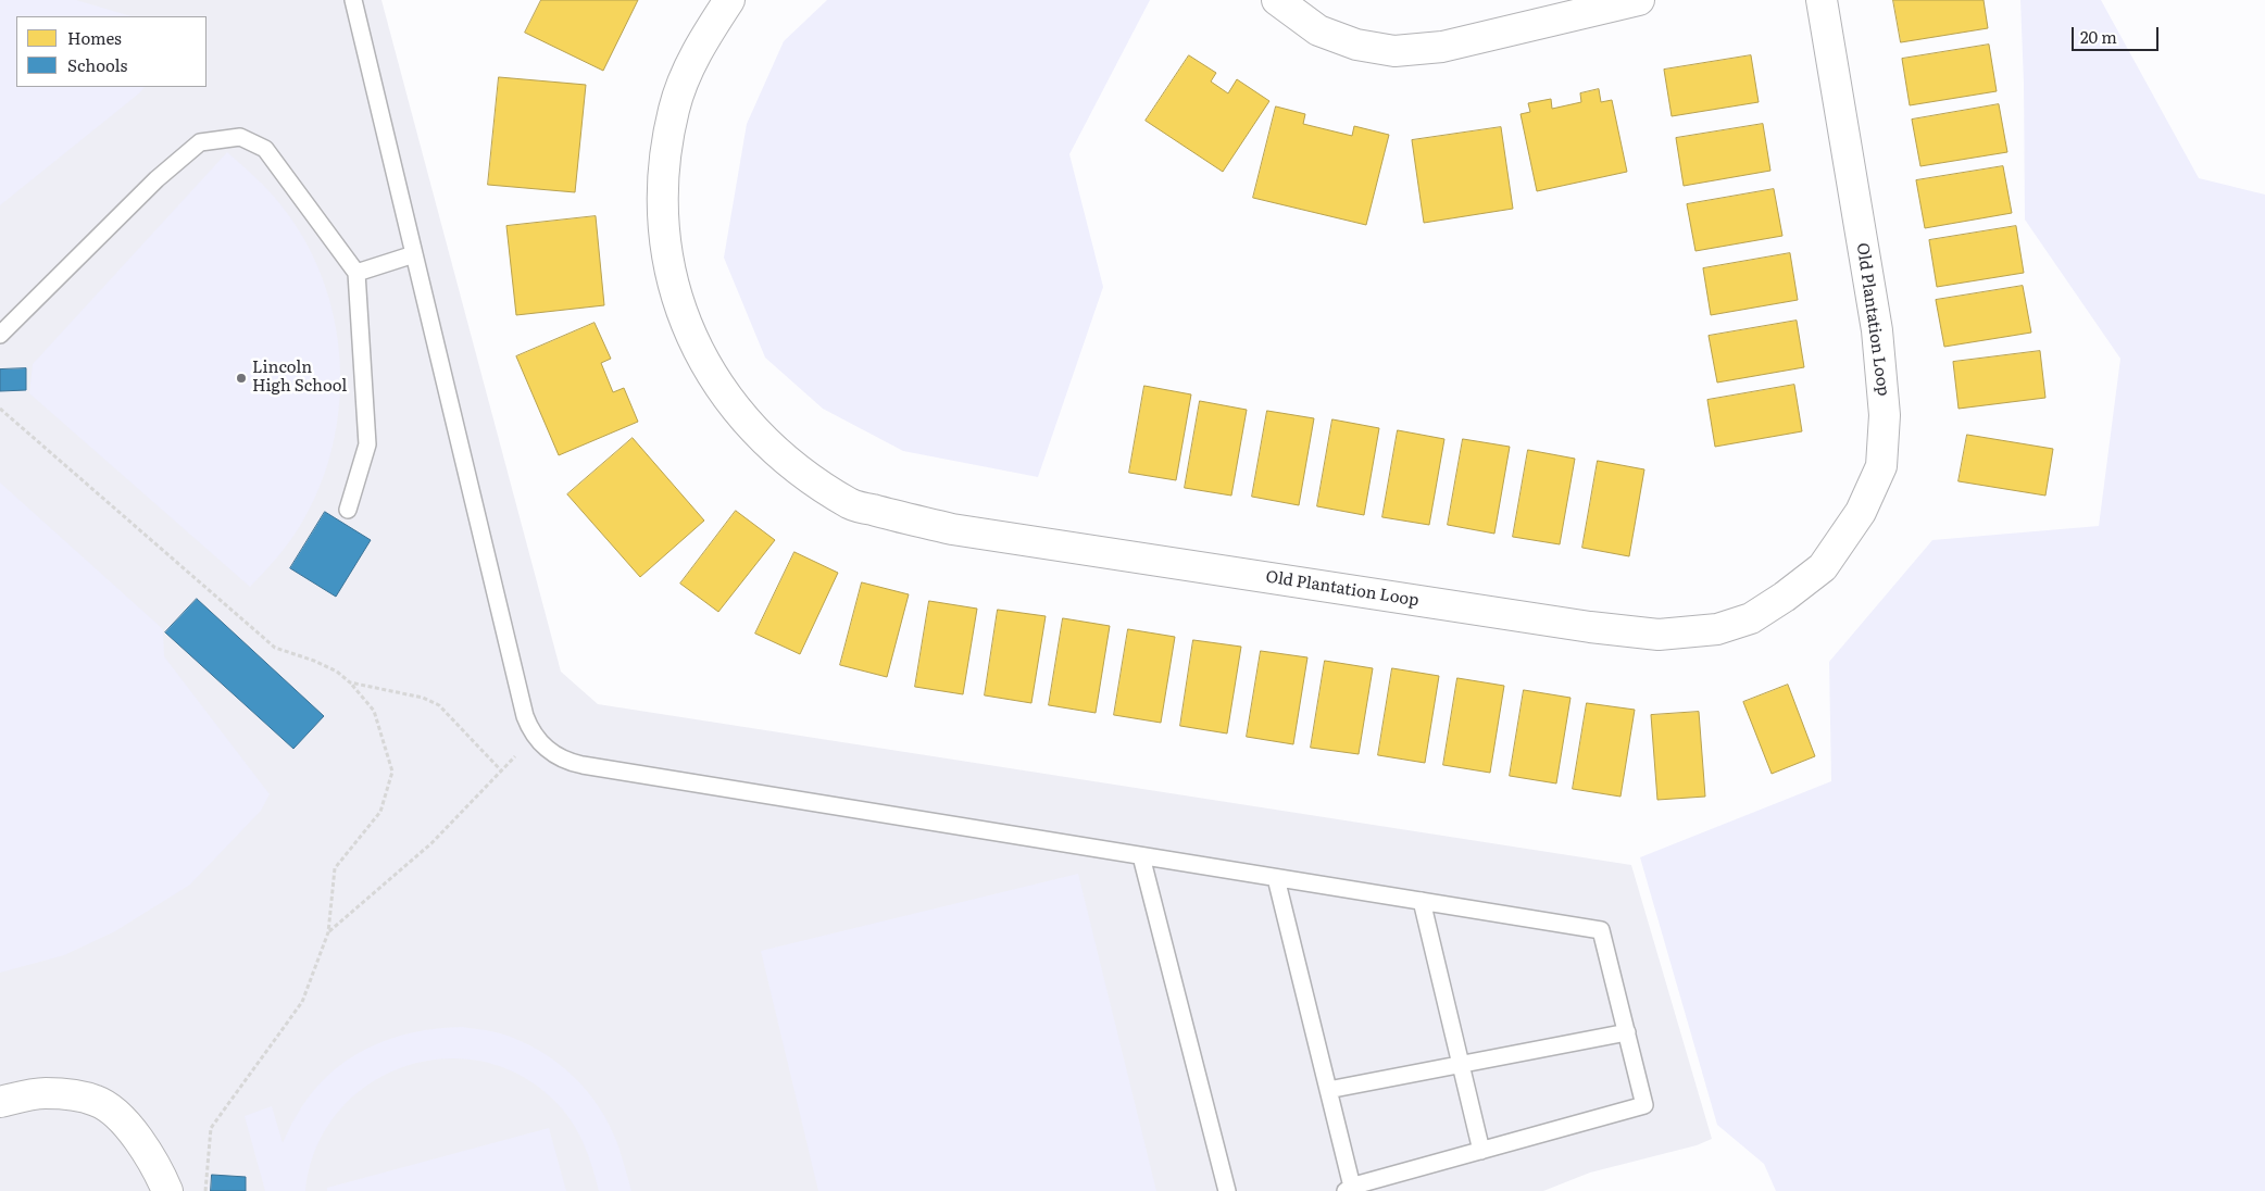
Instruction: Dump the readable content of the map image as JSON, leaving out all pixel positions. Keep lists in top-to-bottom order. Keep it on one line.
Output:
{"streets":{"street":["Old Plantation Loop"]},"places":["Lincoln High School"],"legend":["Homes","Schools"],"scale_bar":"20 m"}
